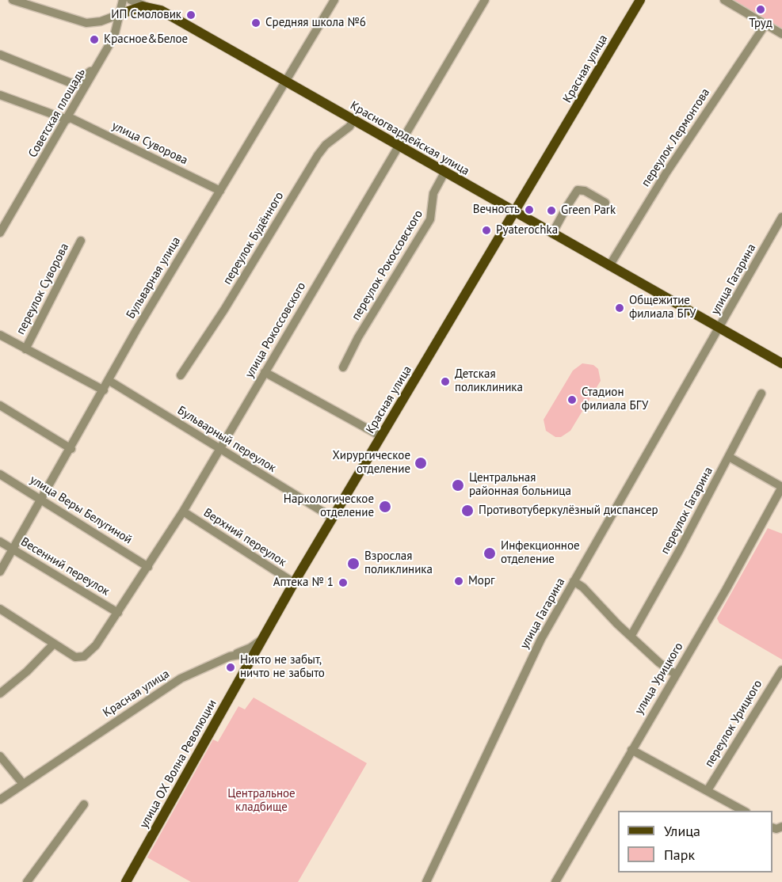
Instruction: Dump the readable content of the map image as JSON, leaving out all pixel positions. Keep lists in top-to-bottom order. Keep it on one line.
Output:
{"streets":{"main road":["Красная улица","Красногвардейская улица","улица ОХ Волна Революции"],"street":["Советская площадь","переулок Лермонтова","улица Суворова","переулок Будённого","переулок Рокоссовского","Бульварная улица","улица Гагарина","переулок Суворова","улица Рокоссовского","Бульварный переулок","улица Веры Белугиной","переулок Гагарина","Верхний переулок","Весенний переулок","улица Урицкого","переулок Урицкого"]},"crossings":[["Красная улица","Красногвардейская улица"],["Красная улица","Бульварный переулок"],["Красная улица","Верхний переулок"],["Красная улица","улица ОХ Волна Революции"],["Советская площадь","улица Суворова"],["переулок Лермонтова","Красногвардейская улица"],["Красногвардейская улица","переулок Будённого"],["Красногвардейская улица","переулок Рокоссовского"],["Красногвардейская улица","Бульварная улица"],["Красногвардейская улица","улица Гагарина"],["Красногвардейская улица","улица Рокоссовского"],["улица Суворова","Бульварная улица"],["Бульварная улица","Бульварный переулок"],["Бульварная улица","улица Веры Белугиной"],["Бульварная улица","Весенний переулок"],["улица Рокоссовского","Бульварный переулок"],["улица Рокоссовского","улица Веры Белугиной"],["улица Рокоссовского","Верхний переулок"],["улица Рокоссовского","Весенний переулок"]],"parks":["Центральное кладбище"],"places":["Труд","ИП Смоловик","Средняя школа №6","Красное&Белое","Вечность","Green Park","Pyaterochka","Общежитие филиала БГУ","Детская поликлиника","Стадион филиала БГУ","Хирургическое отделение","Центральная районная больница","Наркологическое отделение","Противотуберкулёзный диспансер","Инфекционное отделение","Взрослая поликлиника","Морг","Аптека № 1","Никто не забыт, ничто не забыто"],"legend":["Улица","Парк"]}
